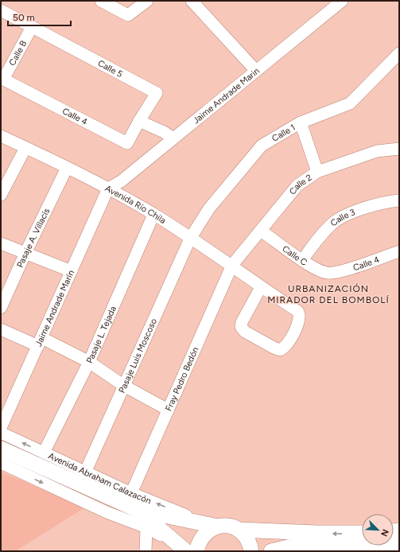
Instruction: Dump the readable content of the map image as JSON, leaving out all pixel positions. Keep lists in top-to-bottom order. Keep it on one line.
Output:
{"streets":{"main road":["Avenida Abraham Calazacón"],"street":["Calle B","Calle 5","Jaime Andrade Marin","Calle 4","Calle 1","Calle 2","Avenida Río Chila","Calle 3","Pasaje A. Villacís","Calle C","Jaime Andrade Marín","Pasaje L. Tejada","Pasaje Luis Moscoso","Fray Pedro Bedón"]},"crossings":[["Calle B","Calle 5"],["Calle B","Calle 4"],["Calle 5","Calle 4"],["Jaime Andrade Marin","Avenida Río Chila"],["Jaime Andrade Marin","Jaime Andrade Marín"],["Calle 4","Calle C"],["Calle 1","Avenida Río Chila"],["Calle 1","Pasaje Luis Moscoso"],["Calle 2","Avenida Río Chila"],["Calle 2","Calle C"],["Calle 2","Fray Pedro Bedón"],["Avenida Río Chila","Pasaje A. Villacís"],["Avenida Río Chila","Jaime Andrade Marín"],["Avenida Río Chila","Pasaje L. Tejada"],["Avenida Río Chila","Pasaje Luis Moscoso"],["Avenida Río Chila","Fray Pedro Bedón"],["Calle 3","Calle C"],["Pasaje L. Tejada","Avenida Abraham Calazacón"],["Pasaje Luis Moscoso","Avenida Abraham Calazacón"],["Fray Pedro Bedón","Avenida Abraham Calazacón"]],"districts":["URBANIZACIÓN MIRADOR DEL BOMBOLÍ"],"scale_bar":"50 m","north":"bottom right"}
